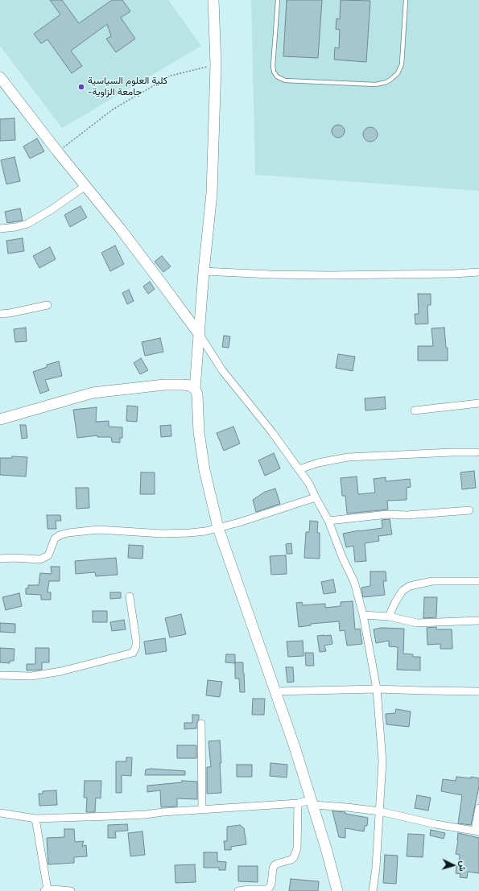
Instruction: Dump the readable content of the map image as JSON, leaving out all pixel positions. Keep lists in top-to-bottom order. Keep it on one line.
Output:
{"places":["كلية العلوم السياسية -جامعة الزاوية"],"north":"right"}
